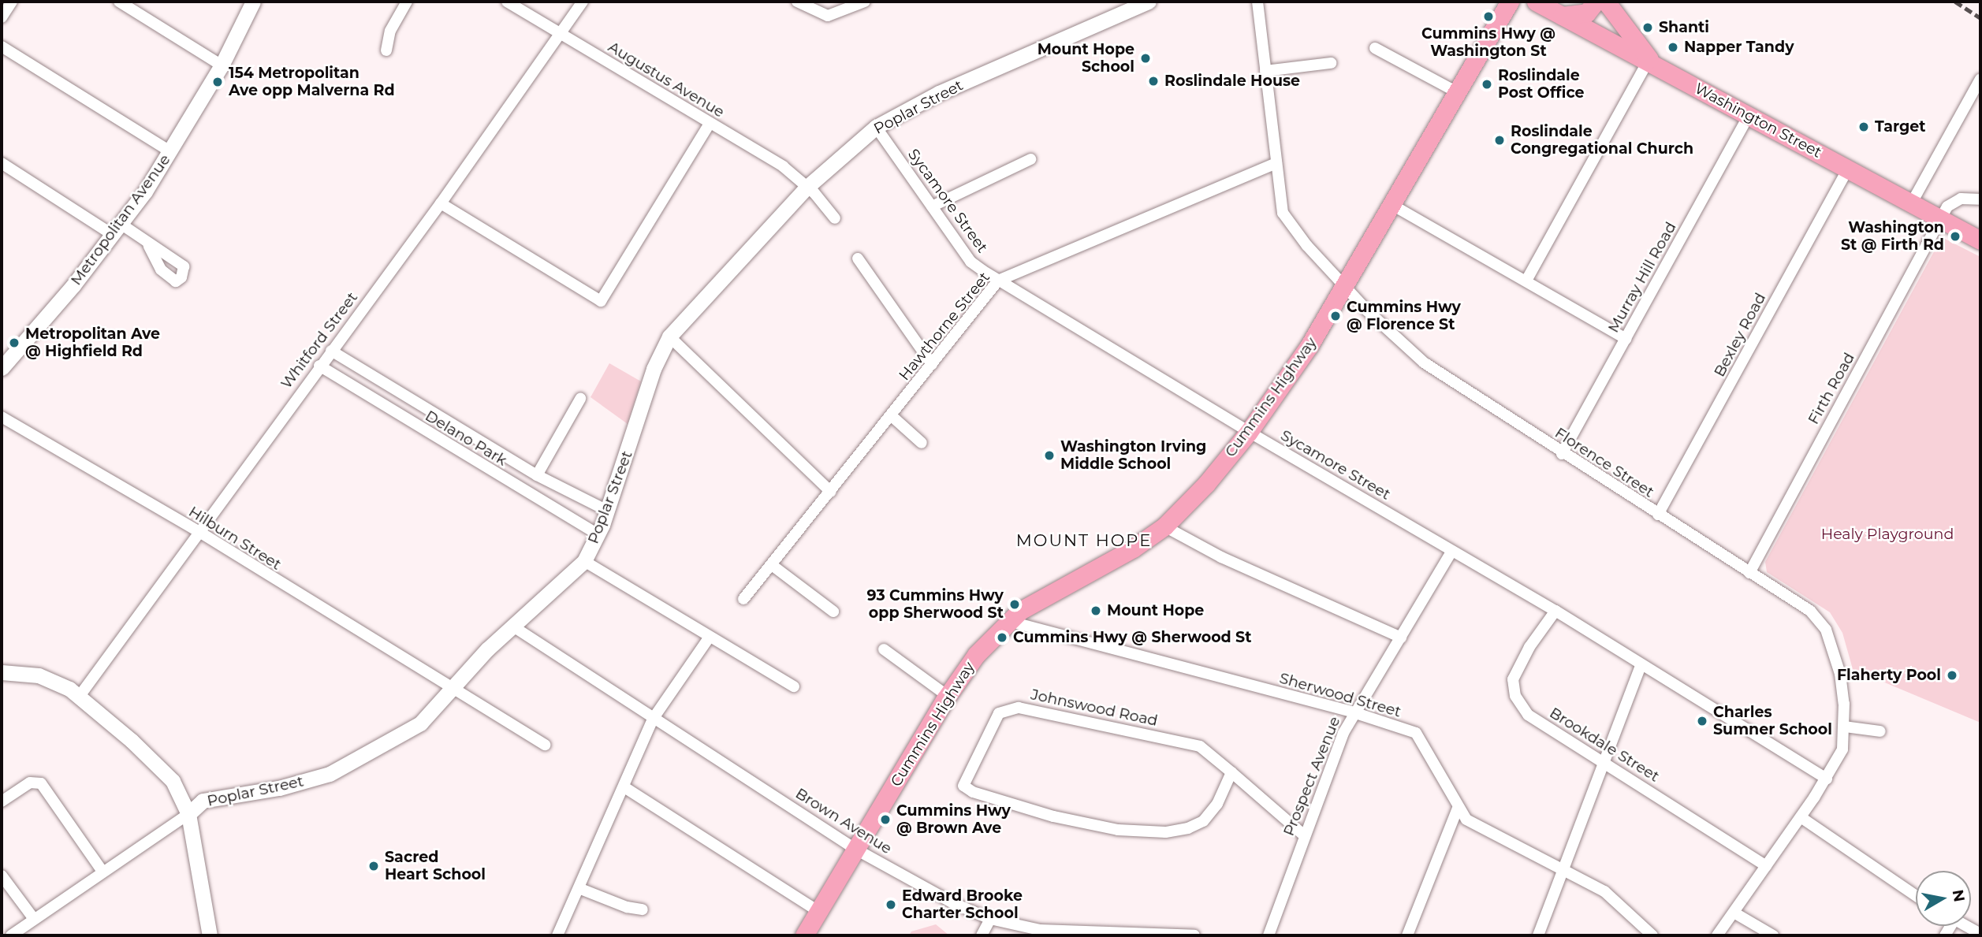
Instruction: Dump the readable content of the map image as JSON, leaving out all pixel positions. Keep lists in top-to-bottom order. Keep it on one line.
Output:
{"streets":{"main road":["Washington Street","Cummins Highway"],"street":["Augustus Avenue","Poplar Street","Sycamore Street","Metropolitan Avenue","Murray Hill Road","Hawthorne Street","Bexley Road","Whitford Street","Firth Road","Delano Park","Florence Street","Hilburn Street","Sherwood Street","Johnswood Road","Brookdale Street","Prospect Avenue","Brown Avenue"]},"crossings":[["Augustus Avenue","Poplar Street"],["Augustus Avenue","Whitford Street"],["Poplar Street","Sycamore Street"],["Poplar Street","Whitford Street"],["Poplar Street","Delano Park"],["Poplar Street","Hilburn Street"],["Poplar Street","Brown Avenue"],["Washington Street","Murray Hill Road"],["Washington Street","Bexley Road"],["Washington Street","Firth Road"],["Sycamore Street","Hawthorne Street"],["Sycamore Street","Cummins Highway"],["Sycamore Street","Florence Street"],["Sycamore Street","Brookdale Street"],["Sycamore Street","Prospect Avenue"],["Murray Hill Road","Florence Street"],["Hawthorne Street","Florence Street"],["Bexley Road","Florence Street"],["Whitford Street","Delano Park"],["Whitford Street","Hilburn Street"],["Firth Road","Florence Street"],["Cummins Highway","Florence Street"],["Cummins Highway","Sherwood Street"],["Cummins Highway","Brown Avenue"],["Florence Street","Brookdale Street"],["Sherwood Street","Prospect Avenue"],["Johnswood Road","Prospect Avenue"]],"districts":["MOUNT HOPE"],"parks":["Healy Playground"],"places":["Cummins Hwy @ Washington St","Shanti","Napper Tandy","Mount Hope School","Roslindale House","154 Metropolitan Ave opp Malverna Rd","Roslindale Post Office","Target","Roslindale Congregational Church","Washington St @ Firth Rd","Cummins Hwy @ Florence St","Metropolitan Ave @ Highfield Rd","Washington Irving Middle School","93 Cummins Hwy opp Sherwood St","Mount Hope","Cummins Hwy @ Sherwood St","Flaherty Pool","Charles Sumner School","Cummins Hwy @ Brown Ave","Sacred Heart School","Edward Brooke Charter School"],"north":"right"}
